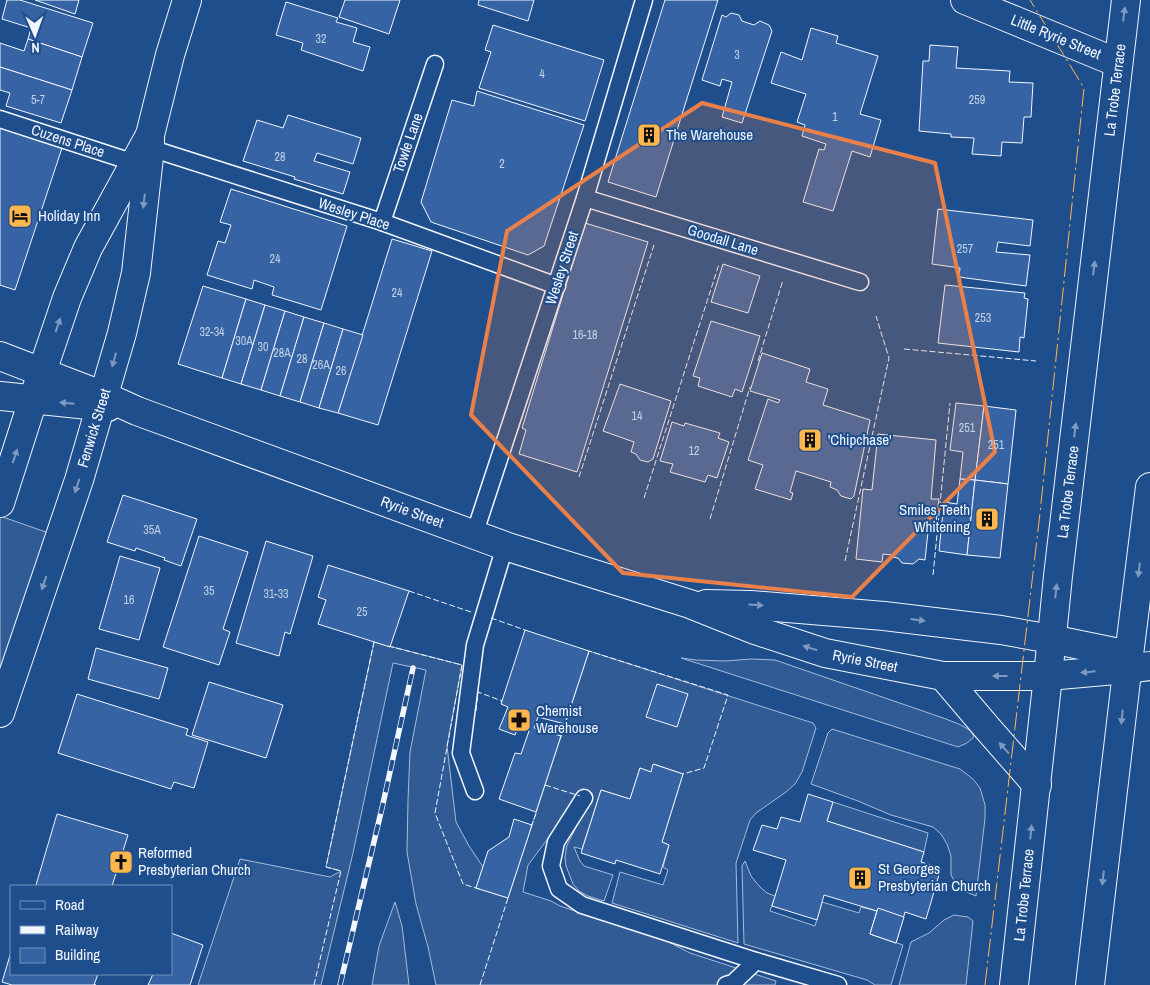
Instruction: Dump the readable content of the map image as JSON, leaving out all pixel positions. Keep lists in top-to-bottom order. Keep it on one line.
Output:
{"streets":{"main road":["Little Ryrie Street","La Trobe Terrace","Fenwick Street","Ryrie Street"],"lane":["Cuzens Place","Towle Lane","Wesley Place","Goodall Lane","Wesley Street"]},"crossings":[["Little Ryrie Street","La Trobe Terrace"],["La Trobe Terrace","Ryrie Street"],["Cuzens Place","Wesley Place"],["Cuzens Place","Fenwick Street"],["Towle Lane","Wesley Place"],["Wesley Place","Wesley Street"],["Wesley Place","Fenwick Street"],["Goodall Lane","Wesley Street"],["Wesley Street","Ryrie Street"],["Fenwick Street","Ryrie Street"]],"places":{"building":["The Warehouse","'Chipchase'","Smiles Teeth Whitening","St Georges Presbyterian Church"],"hotel":["Holiday Inn"],"pharmacy":["Chemist Warehouse"],"church":["Reformed Presbyterian Church"]},"house_numbers":["32","3","4","5-7","259","1","28","2","257","24","24","253","32-34","16-18","30A","30","28A","28","26A","26","14","251","251","12","35A","35","31-33","16","25"],"legend":["Road","Railway","Building"],"north":"bottom"}
